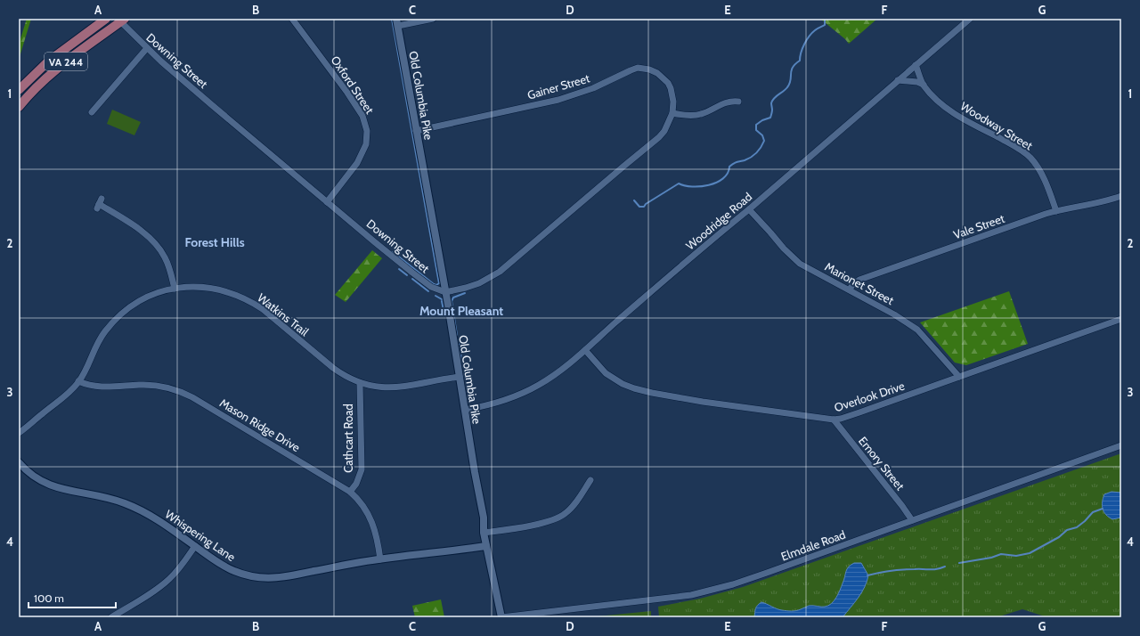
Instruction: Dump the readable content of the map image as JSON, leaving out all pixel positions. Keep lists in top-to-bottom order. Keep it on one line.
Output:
{"streets":{"main road":["VA 244"],"street":["Downing Street","Oxford Street","Gainer Street","Old Columbia Pike","Woodway Street","Woodridge Road","Vale Street","Marionet Street","Watkins Trail","Overlook Drive","Mason Ridge Drive","Cathcart Road","Emory Street","Whispering Lane","Elmdale Road"]},"crossings":[["Downing Street","VA 244"],["Downing Street","Oxford Street"],["Downing Street","Old Columbia Pike"],["Gainer Street","Old Columbia Pike"],["Old Columbia Pike","Woodridge Road"],["Old Columbia Pike","Watkins Trail"],["Old Columbia Pike","Whispering Lane"],["Old Columbia Pike","Elmdale Road"],["Woodway Street","Woodridge Road"],["Woodway Street","Vale Street"],["Woodridge Road","Marionet Street"],["Woodridge Road","Overlook Drive"],["Vale Street","Marionet Street"],["Marionet Street","Overlook Drive"],["Watkins Trail","Mason Ridge Drive"],["Watkins Trail","Cathcart Road"],["Overlook Drive","Emory Street"],["Mason Ridge Drive","Cathcart Road"],["Mason Ridge Drive","Whispering Lane"],["Emory Street","Elmdale Road"]],"districts":["Forest Hills","Mount Pleasant"],"scale_bar":"100 m","grid":{"columns":["A","B","C","D","E","F","G"],"rows":["1","2","3","4"]}}
